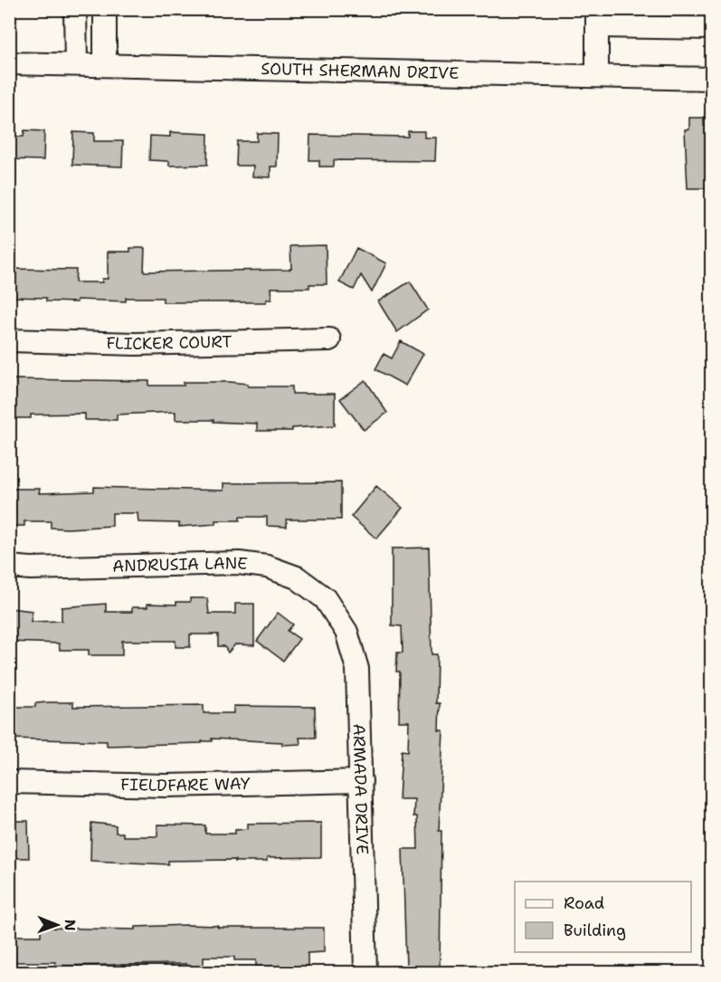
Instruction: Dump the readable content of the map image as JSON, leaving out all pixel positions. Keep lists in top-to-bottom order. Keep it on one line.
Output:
{"streets":{"street":["SOUTH SHERMAN DRIVE","FLICKER COURT","ANDRUSIA LANE","FIELDFARE WAY","ARMADA DRIVE"]},"crossings":[["ANDRUSIA LANE","ARMADA DRIVE"],["FIELDFARE WAY","ARMADA DRIVE"]],"legend":["Road","Building"],"north":"right"}
